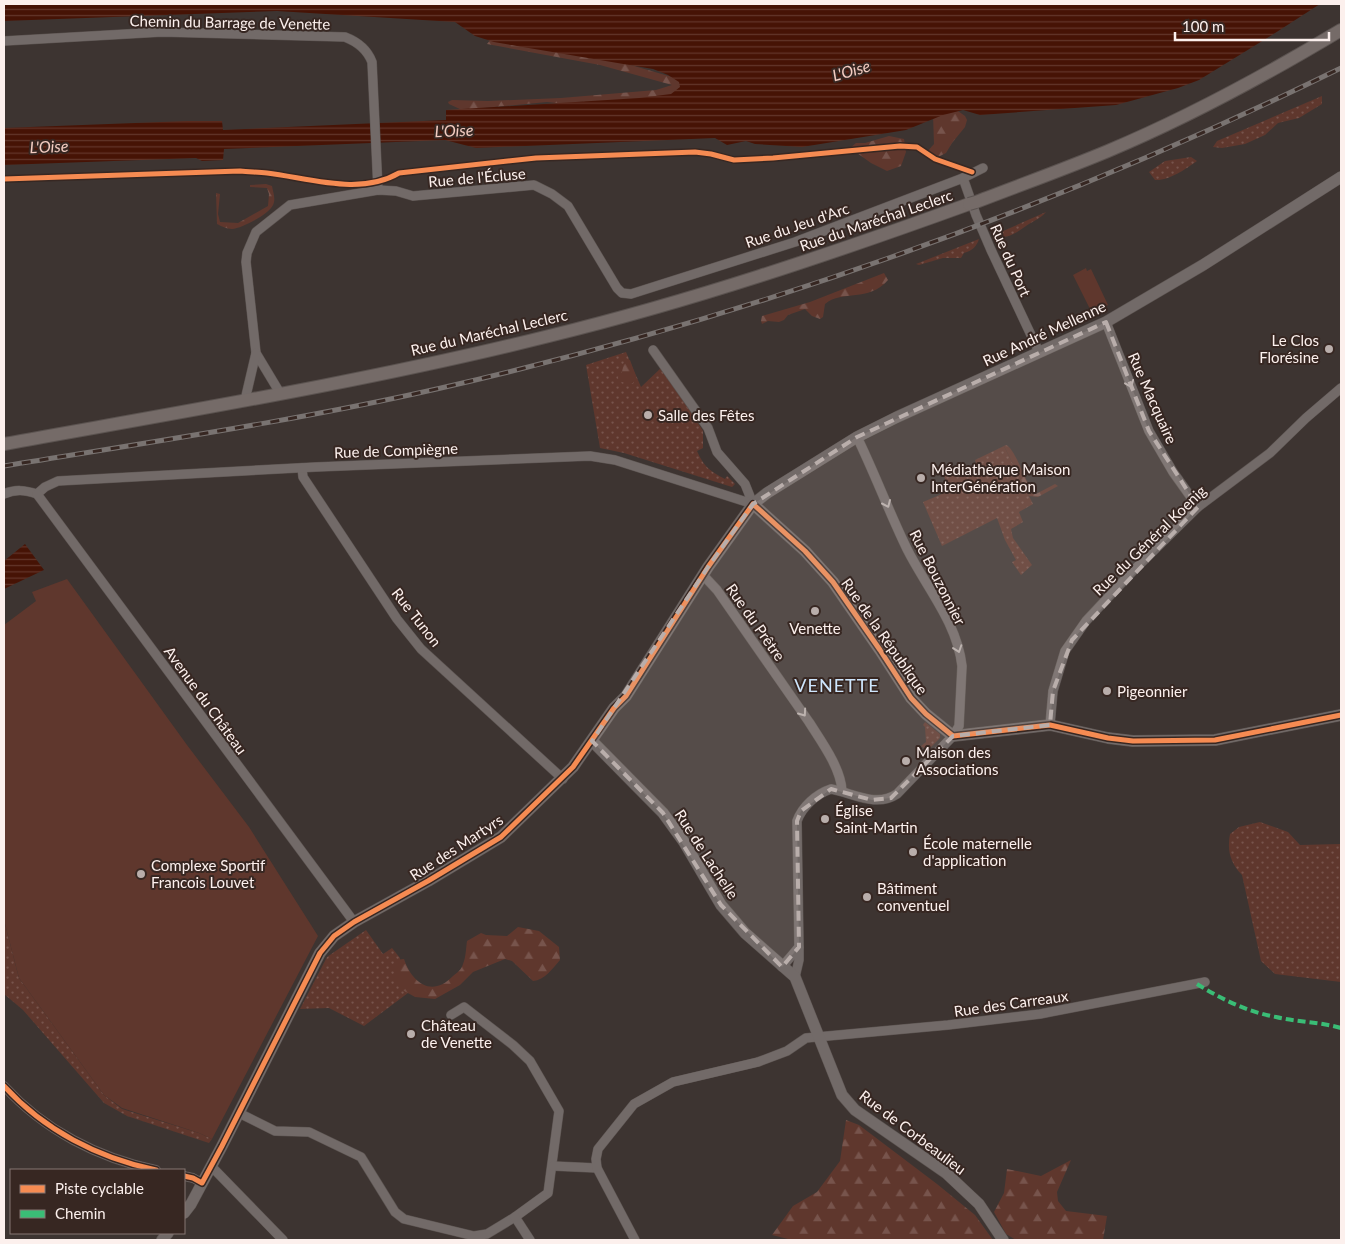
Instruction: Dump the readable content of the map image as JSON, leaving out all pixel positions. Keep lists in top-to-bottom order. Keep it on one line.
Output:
{"streets":{"main road":["Rue du Maréchal Leclerc"],"street":["Chemin du Barrage de Venette","Rue de l'Écluse","Rue du Jeu d'Arc","Rue du Port","Rue André Mellenne","Rue Macquaire","Rue de Compiègne","Rue du Général Koenig","Rue Bouzonnier","Rue Tunon","Rue du Prêtre","Rue de la République","Avenue du Château","Rue des Martyrs","Rue de Lachelle","Rue des Carreaux","Rue de Corbeaulieu"]},"crossings":[["Chemin du Barrage de Venette","Rue de l'Écluse"],["Rue de l'Écluse","Rue du Maréchal Leclerc"],["Rue de l'Écluse","Rue du Jeu d'Arc"],["Rue du Jeu d'Arc","Rue du Port"],["Rue du Port","Rue André Mellenne"],["Rue André Mellenne","Rue Macquaire"],["Rue André Mellenne","Rue de Compiègne"],["Rue André Mellenne","Rue Bouzonnier"],["Rue André Mellenne","Rue de la République"],["Rue André Mellenne","Rue des Martyrs"],["Rue Macquaire","Rue du Général Koenig"],["Rue de Compiègne","Rue Tunon"],["Rue de Compiègne","Rue de la République"],["Rue de Compiègne","Avenue du Château"],["Rue de Compiègne","Rue des Martyrs"],["Rue Bouzonnier","Rue de la République"],["Rue Bouzonnier","Rue de Corbeaulieu"],["Rue Tunon","Rue des Martyrs"],["Rue du Prêtre","Rue des Martyrs"],["Rue du Prêtre","Rue de Corbeaulieu"],["Rue de la République","Rue des Martyrs"],["Rue de la République","Rue de Corbeaulieu"],["Avenue du Château","Rue des Martyrs"],["Rue des Martyrs","Rue de Lachelle"],["Rue de Lachelle","Rue de Corbeaulieu"],["Rue des Carreaux","Rue de Corbeaulieu"]],"one_way":["Rue Macquaire","Rue Bouzonnier","Rue du Prêtre"],"districts":["VENETTE"],"water":["L'Oise"],"places":["Le Clos Florésine","Salle des Fêtes","Médiathèque Maison InterGénération","Venette","Pigeonnier","Maison des Associations","Église Saint-Martin","École maternelle d'application","Complexe Sportif Francois Louvet","Bâtiment conventuel","Château de Venette"],"legend":["Piste cyclable","Chemin"],"scale_bar":"100 m"}
